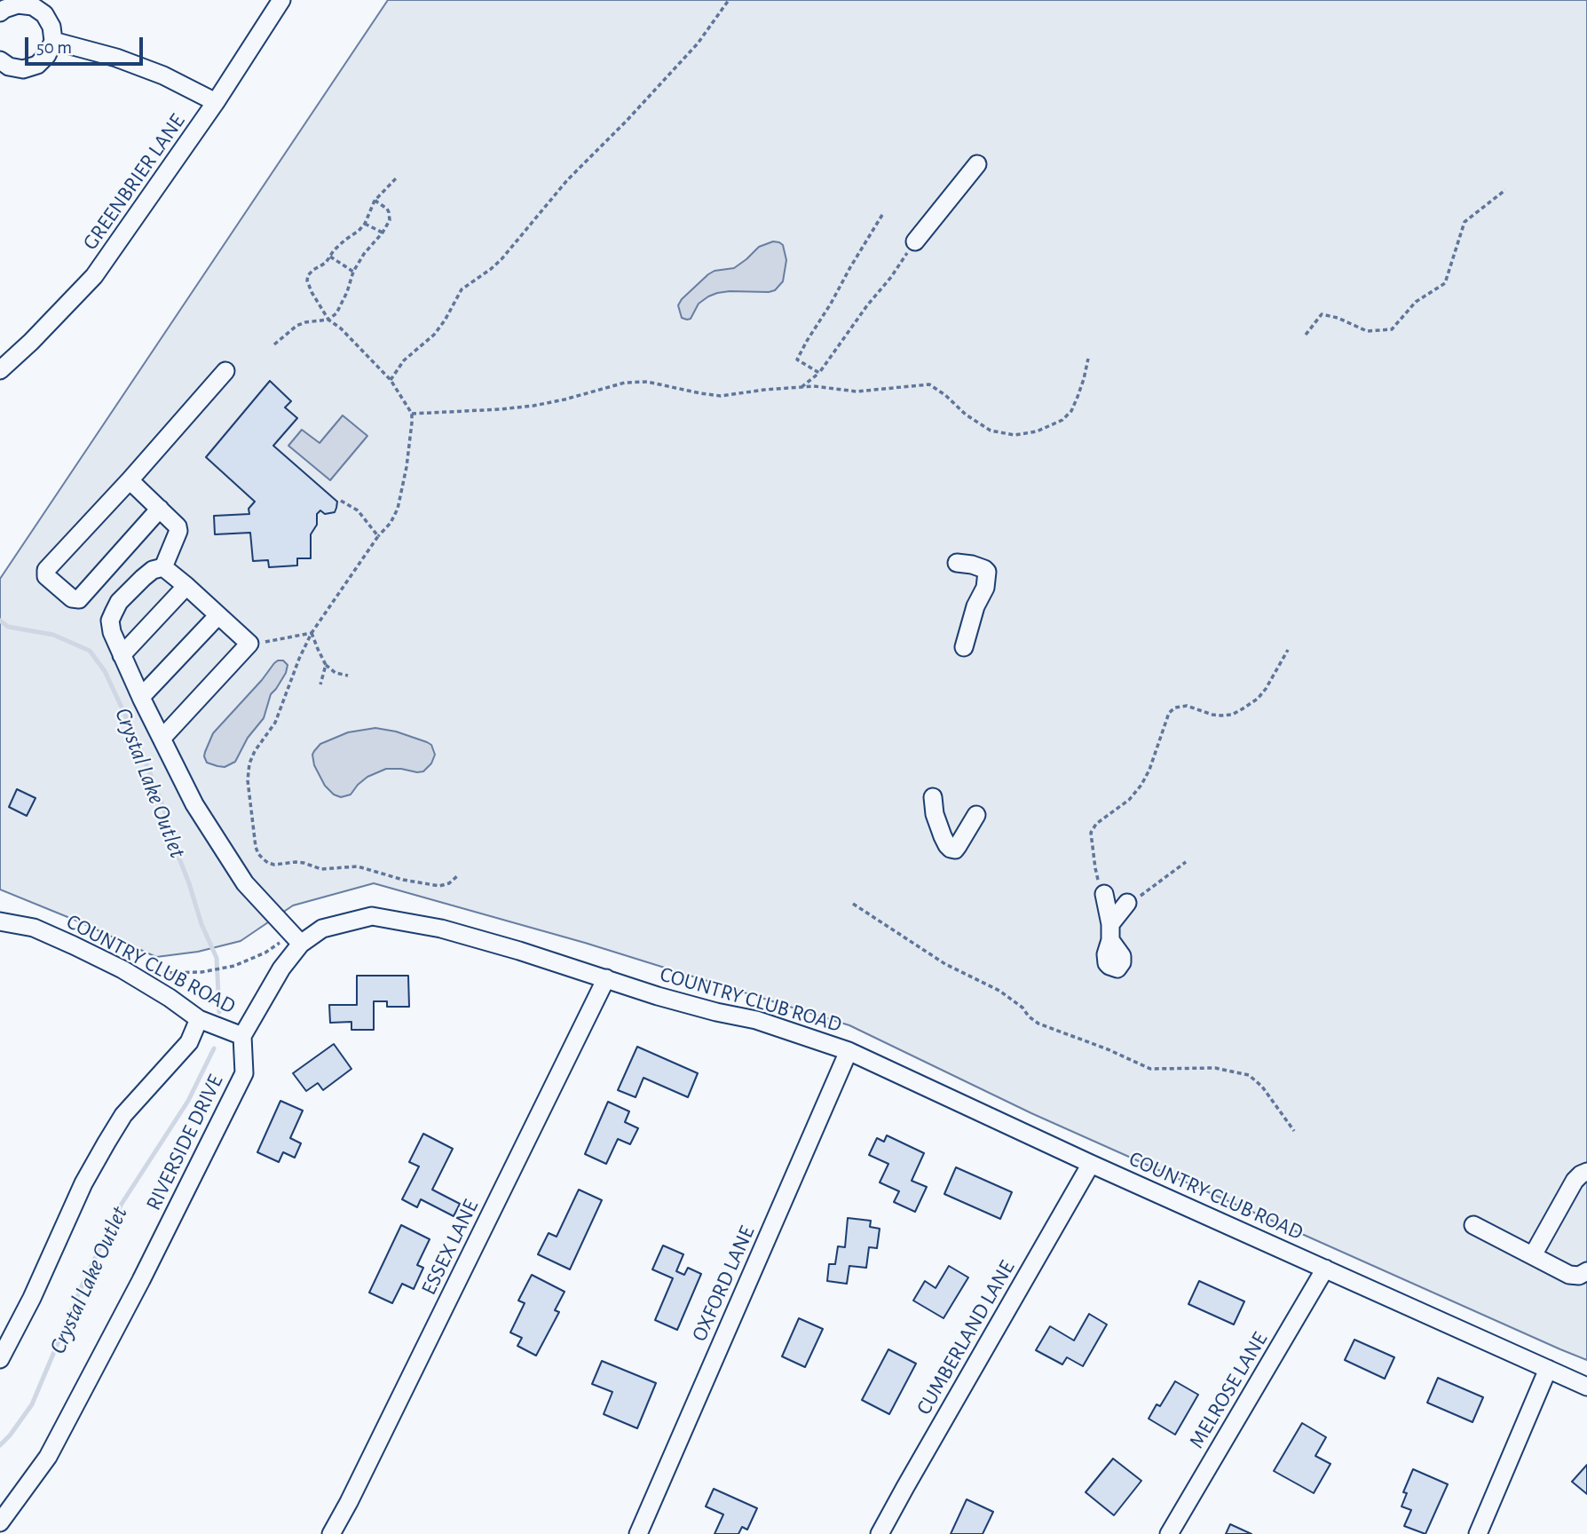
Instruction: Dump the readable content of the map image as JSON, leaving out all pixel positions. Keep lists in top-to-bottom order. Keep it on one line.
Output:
{"streets":{"street":["GREENBRIER LANE","COUNTRY CLUB ROAD","RIVERSIDE DRIVE","ESSEX LANE","OXFORD LANE","CUMBERLAND LANE","MELROSE LANE"]},"crossings":[["COUNTRY CLUB ROAD","RIVERSIDE DRIVE"],["COUNTRY CLUB ROAD","ESSEX LANE"],["COUNTRY CLUB ROAD","OXFORD LANE"],["COUNTRY CLUB ROAD","CUMBERLAND LANE"],["COUNTRY CLUB ROAD","MELROSE LANE"]],"water":["Crystal Lake Outlet"],"scale_bar":"50 m"}
